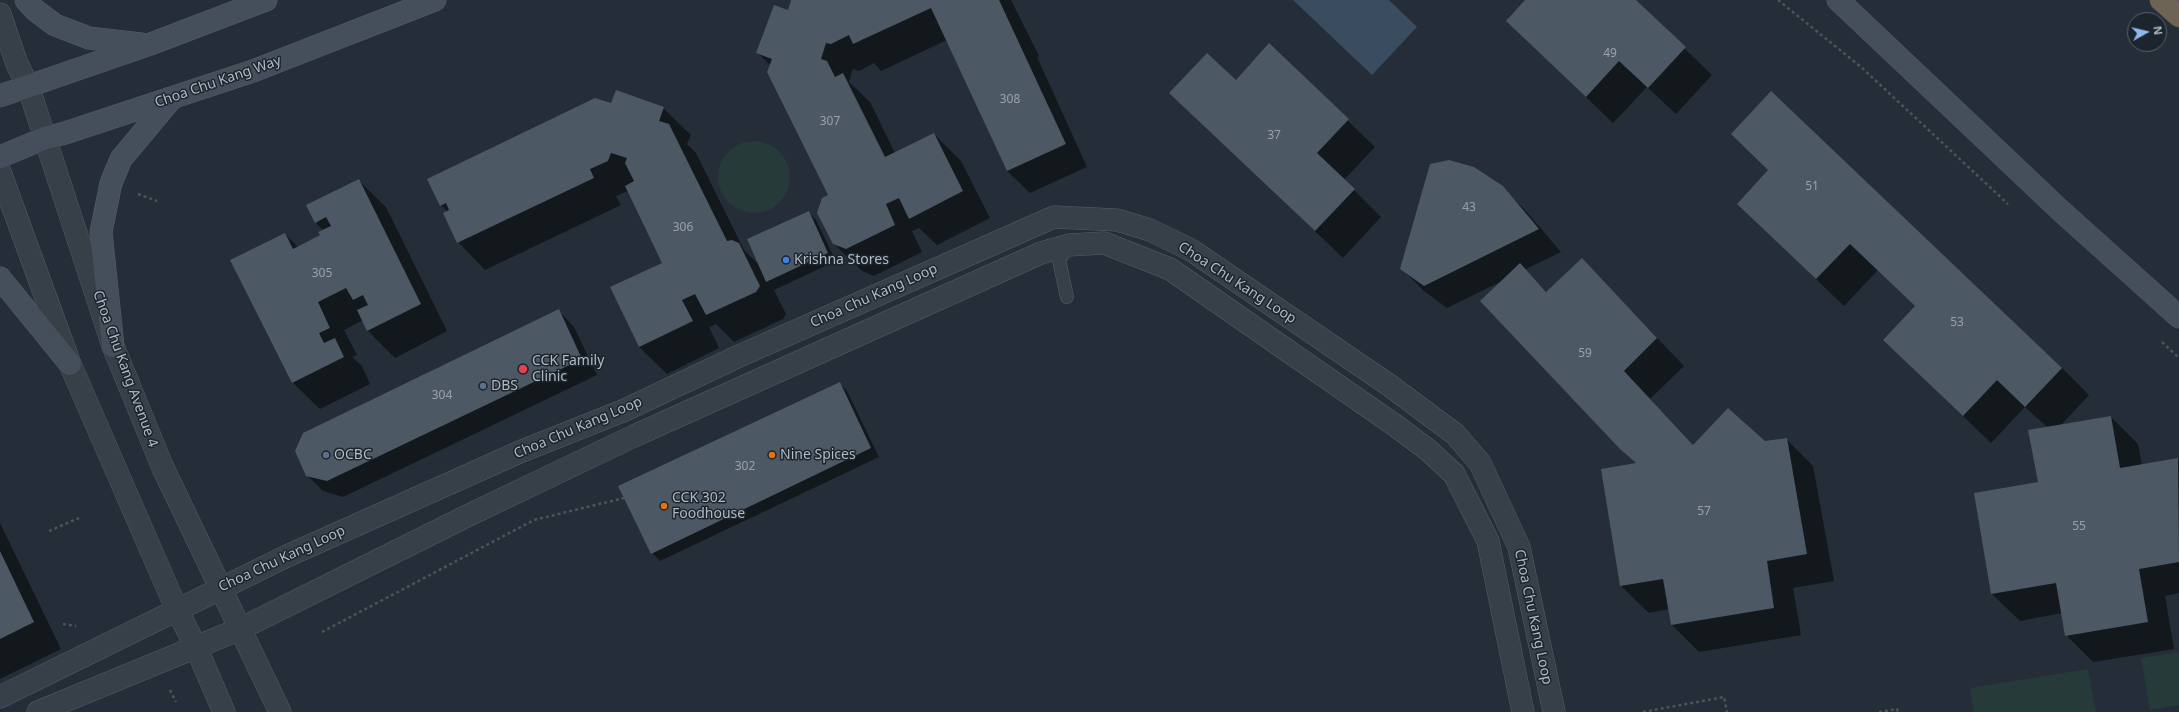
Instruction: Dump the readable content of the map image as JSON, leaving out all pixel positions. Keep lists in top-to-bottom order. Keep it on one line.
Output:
{"streets":{"main road":["Choa Chu Kang Way"],"street":["Choa Chu Kang Loop","Choa Chu Kang Avenue 4"]},"crossings":[["Choa Chu Kang Way","Choa Chu Kang Avenue 4"],["Choa Chu Kang Loop","Choa Chu Kang Avenue 4"]],"places":["Krishna Stores","CCK Family Clinic","DBS","OCBC","Nine Spices","CCK 302 Foodhouse"],"house_numbers":["49","308","307","37","51","43","306","305","53","59","304","302","57","55"],"north":"right"}
